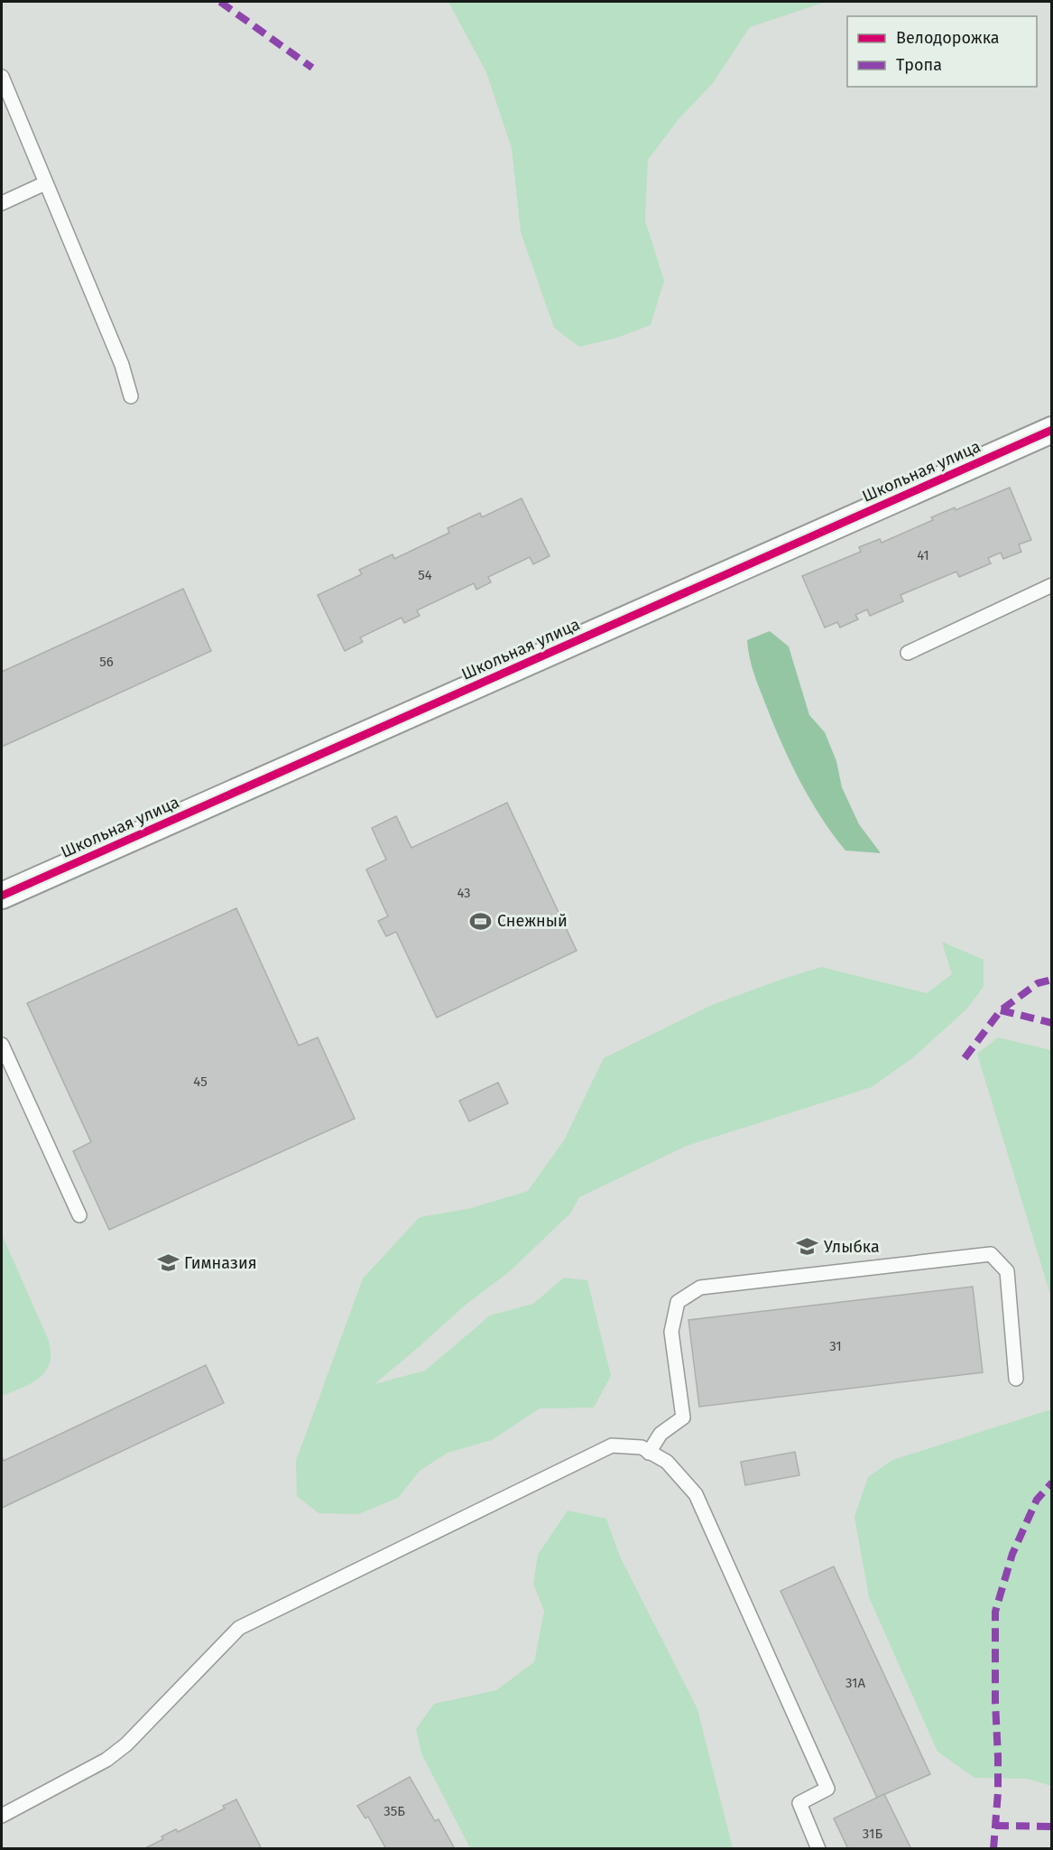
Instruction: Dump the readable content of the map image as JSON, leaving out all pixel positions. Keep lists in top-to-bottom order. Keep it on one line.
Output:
{"streets":{"street":["Школьная улица"]},"places":{"sports":["Снежный"],"school or university":["Улыбка","Гимназия"]},"house_numbers":["41","54","56","43","45","31","31А","35Б","31Б"],"legend":["Велодорожка","Тропа"]}
